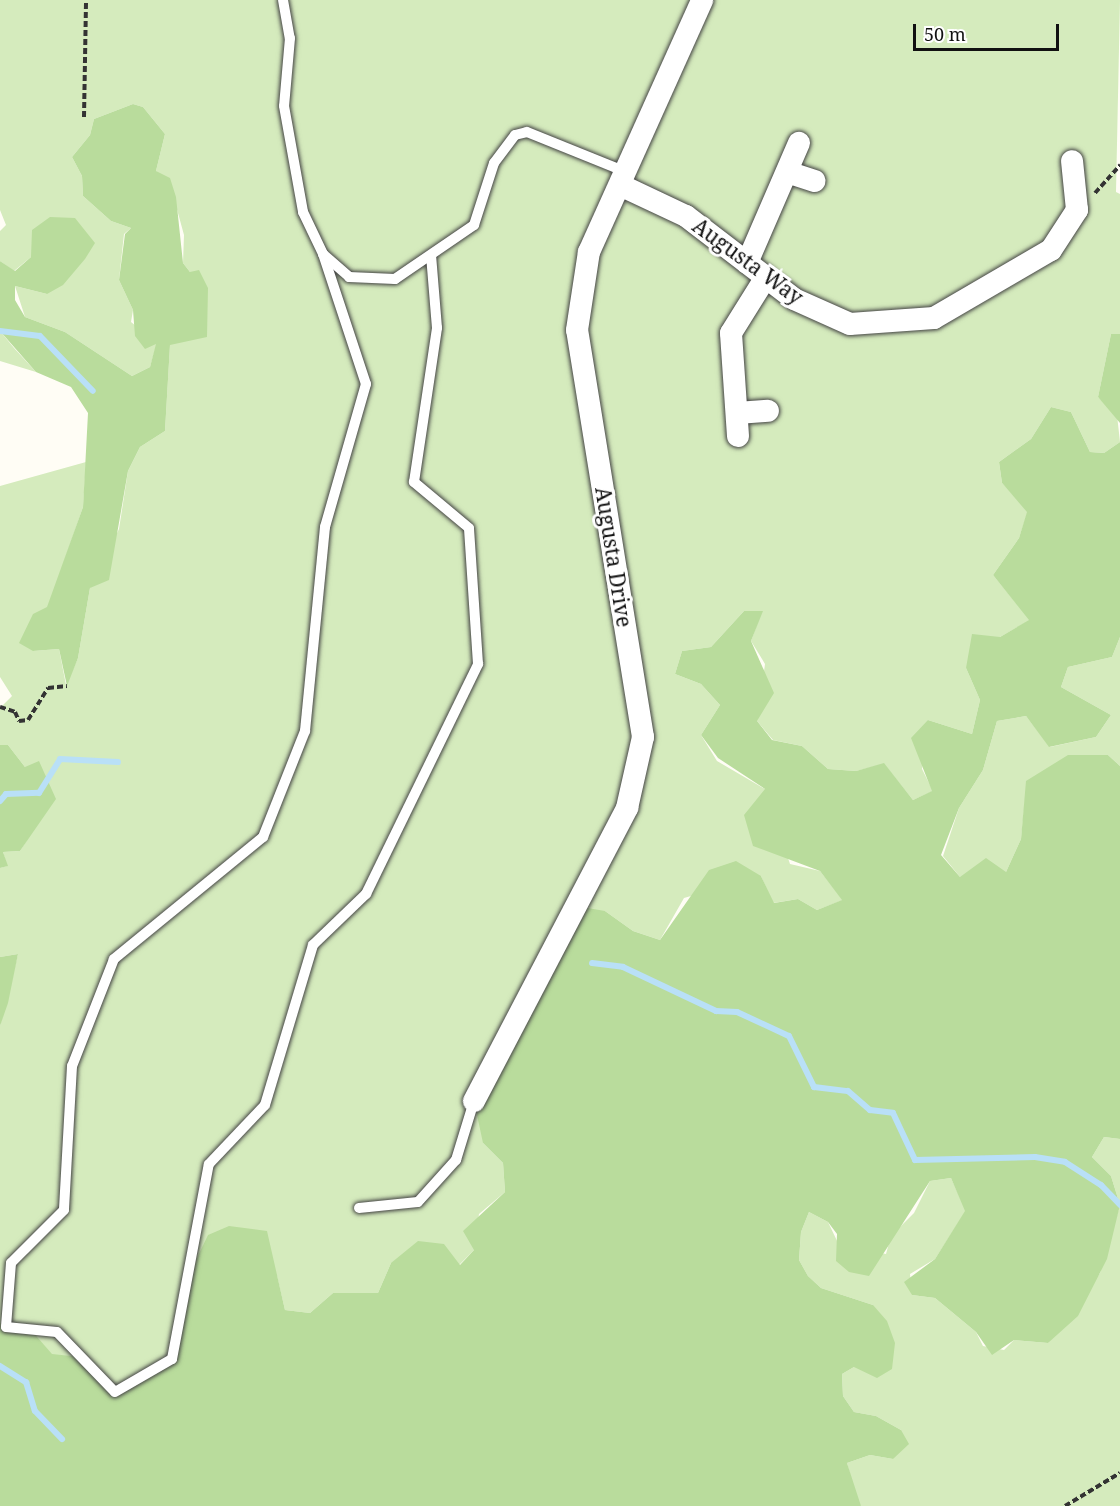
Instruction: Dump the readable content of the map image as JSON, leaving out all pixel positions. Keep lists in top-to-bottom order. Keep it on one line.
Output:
{"streets":{"street":["Augusta Way","Augusta Drive"]},"crossings":[["Augusta Way","Augusta Drive"]],"scale_bar":"50 m"}
